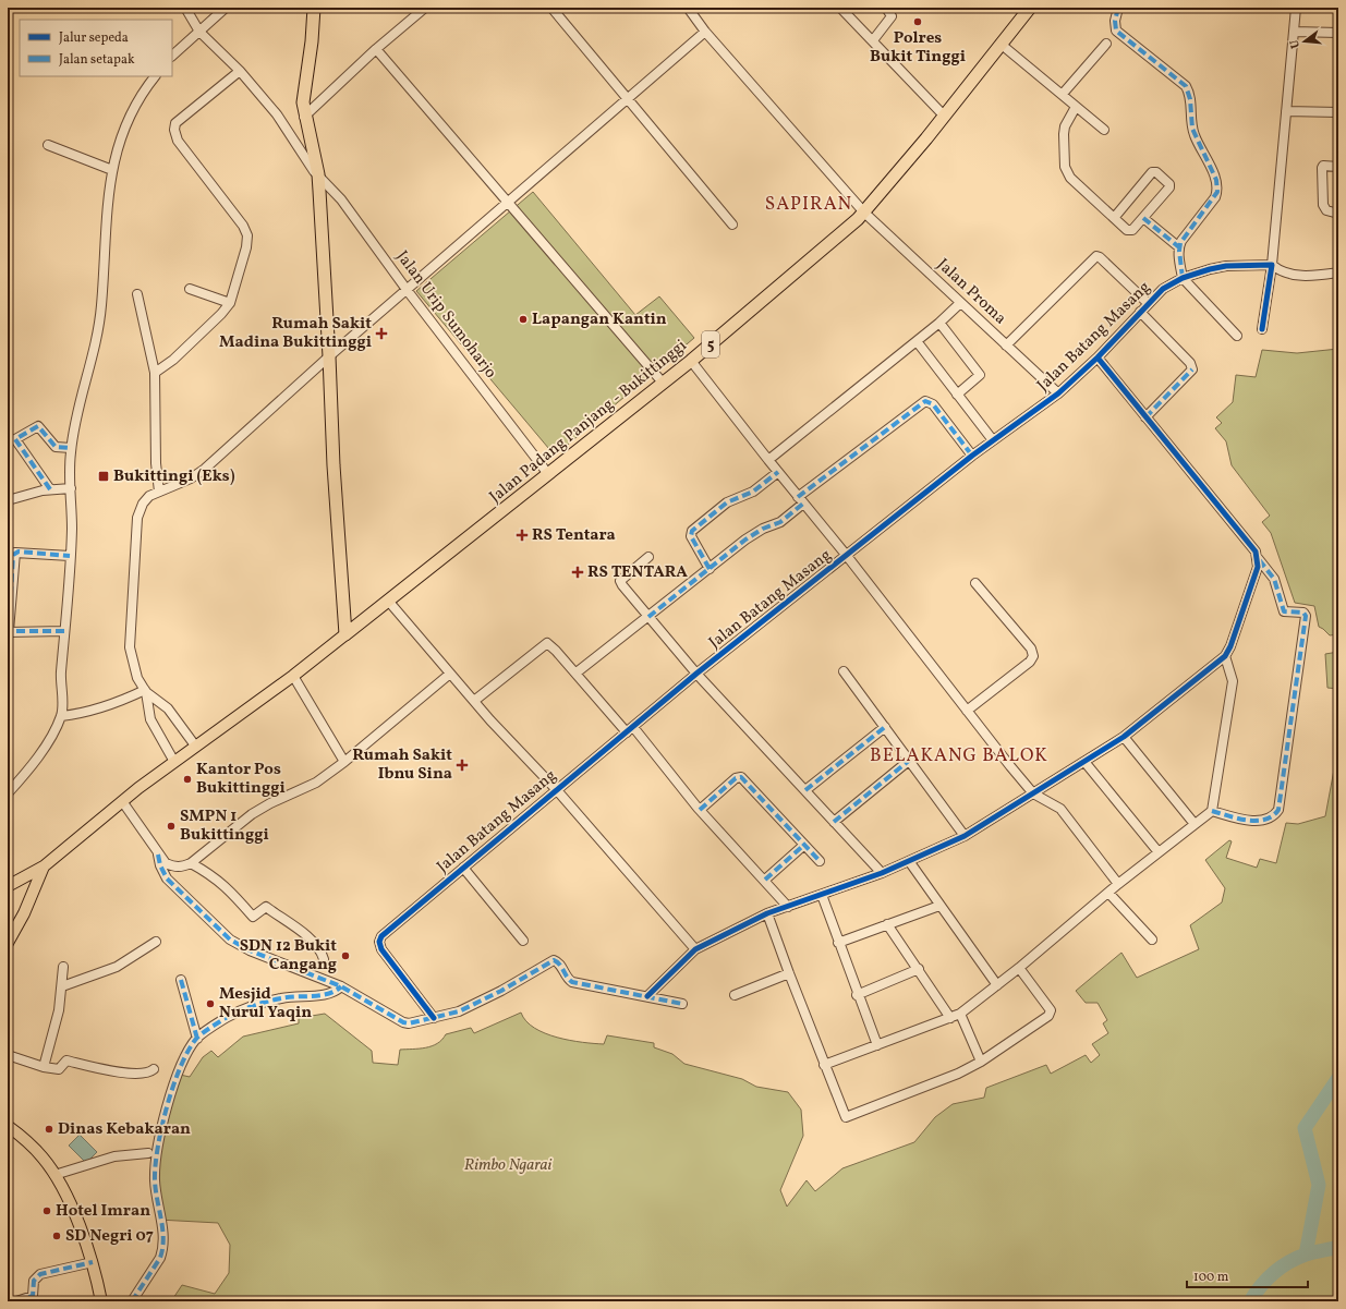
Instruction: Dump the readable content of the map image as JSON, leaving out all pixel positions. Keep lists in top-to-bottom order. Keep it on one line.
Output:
{"streets":{"highway":["5","Jalan Padang Panjang - Bukittinggi"],"street":["Jalan Proma","Jalan Urip Sumoharjo","Jalan Batang Masang"]},"crossings":[["Jalan Proma","Jalan Batang Masang"],["Jalan Proma","Jalan Padang Panjang - Bukittinggi"],["Jalan Urip Sumoharjo","Jalan Padang Panjang - Bukittinggi"]],"districts":["SAPIRAN","BELAKANG BALOK"],"parks":["Rimbo Ngarai"],"places":{"other":["Polres Bukit Tinggi","Lapangan Kantin","Kantor Pos Bukittinggi","SMPN 1 Bukittinggi","SDN 12 Bukit Cangang","Mesjid Nurul Yaqin","Dinas Kebakaran","Hotel Imran","SD Negri 07"],"health":["Rumah Sakit Madina Bukittinggi","RS Tentara","RS TENTARA","Rumah Sakit Ibnu Sina"],"transit":["Bukittingi (Eks)"]},"legend":["Jalur sepeda","Jalan setapak"],"scale_bar":"100 m","north":"left"}
